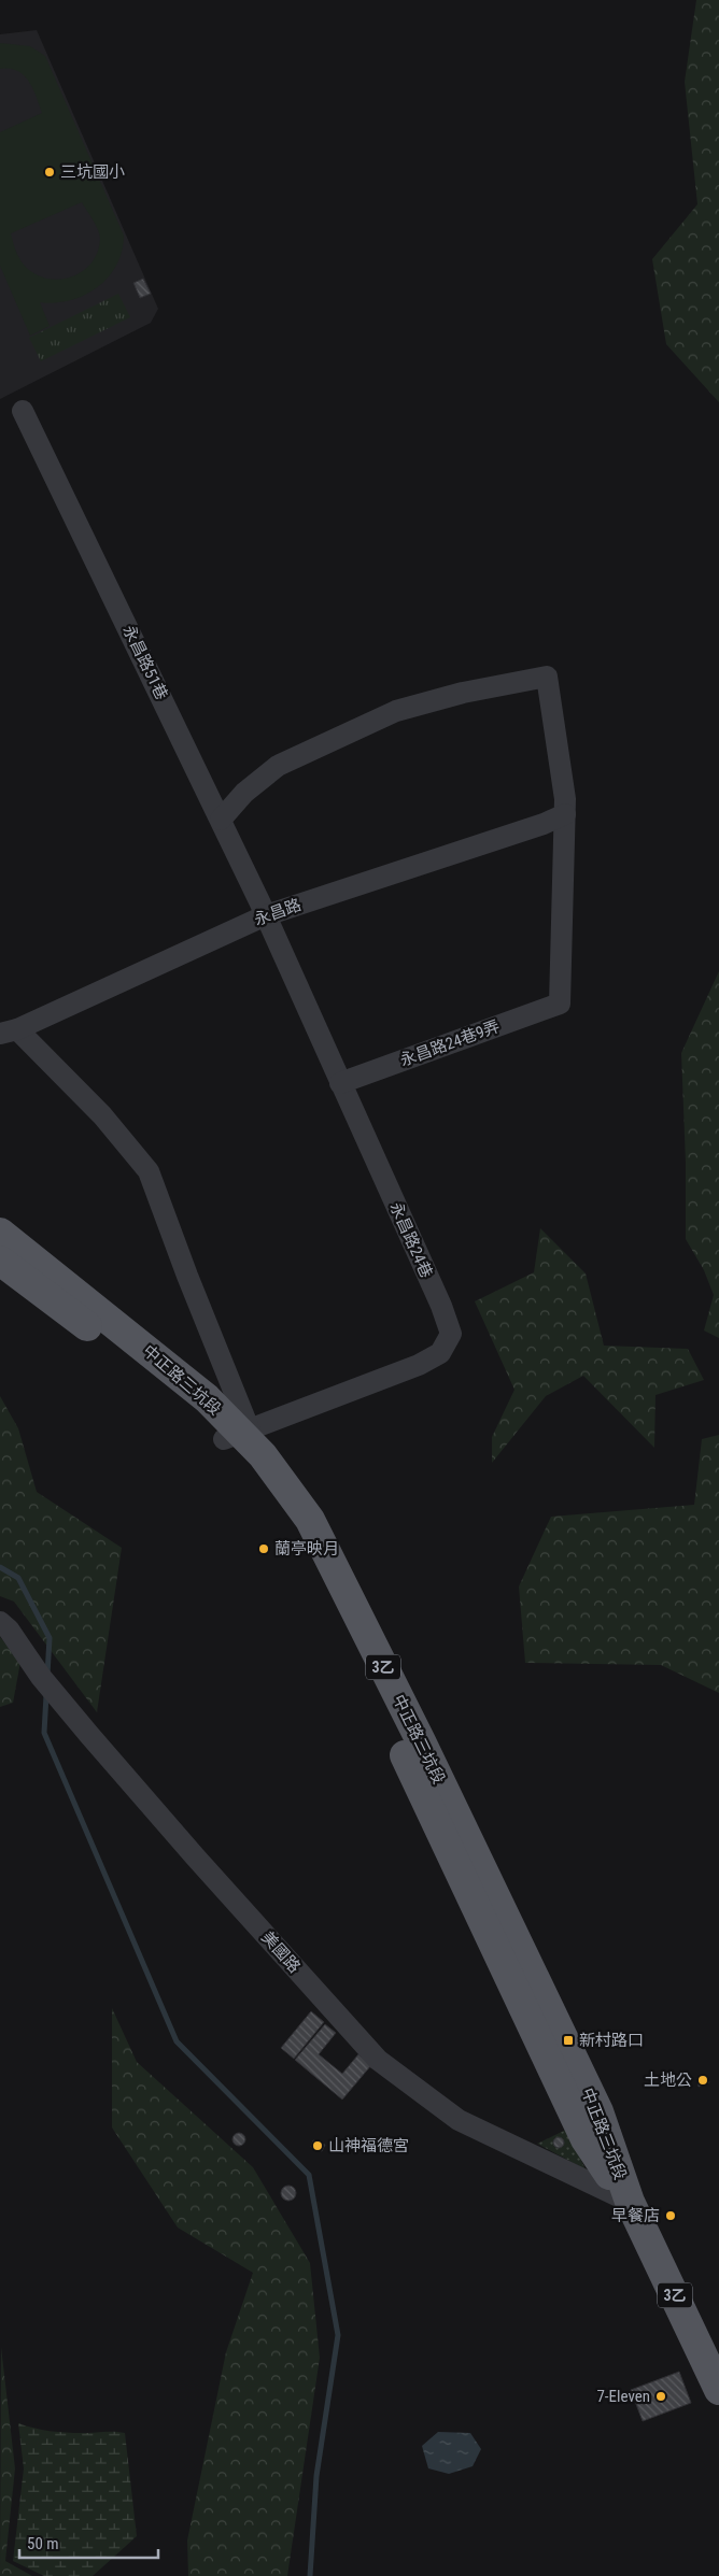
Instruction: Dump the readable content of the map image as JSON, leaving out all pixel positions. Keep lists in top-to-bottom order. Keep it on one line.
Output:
{"streets":{"main road":["中正路三坑段","3乙"],"street":["永昌路51巷","永昌路","永昌路24巷9弄","永昌路24巷","美國路"]},"crossings":[["永昌路51巷","永昌路"],["永昌路51巷","永昌路24巷"],["永昌路","永昌路24巷9弄"],["永昌路","永昌路24巷"],["永昌路24巷9弄","永昌路24巷"],["永昌路24巷","中正路三坑段"],["中正路三坑段","美國路"]],"places":{"other":["三坑國小","蘭亭映月","土地公","山神福德宮","早餐店","7-Eleven"],"transit":["新村路口"]},"scale_bar":"50 m"}
